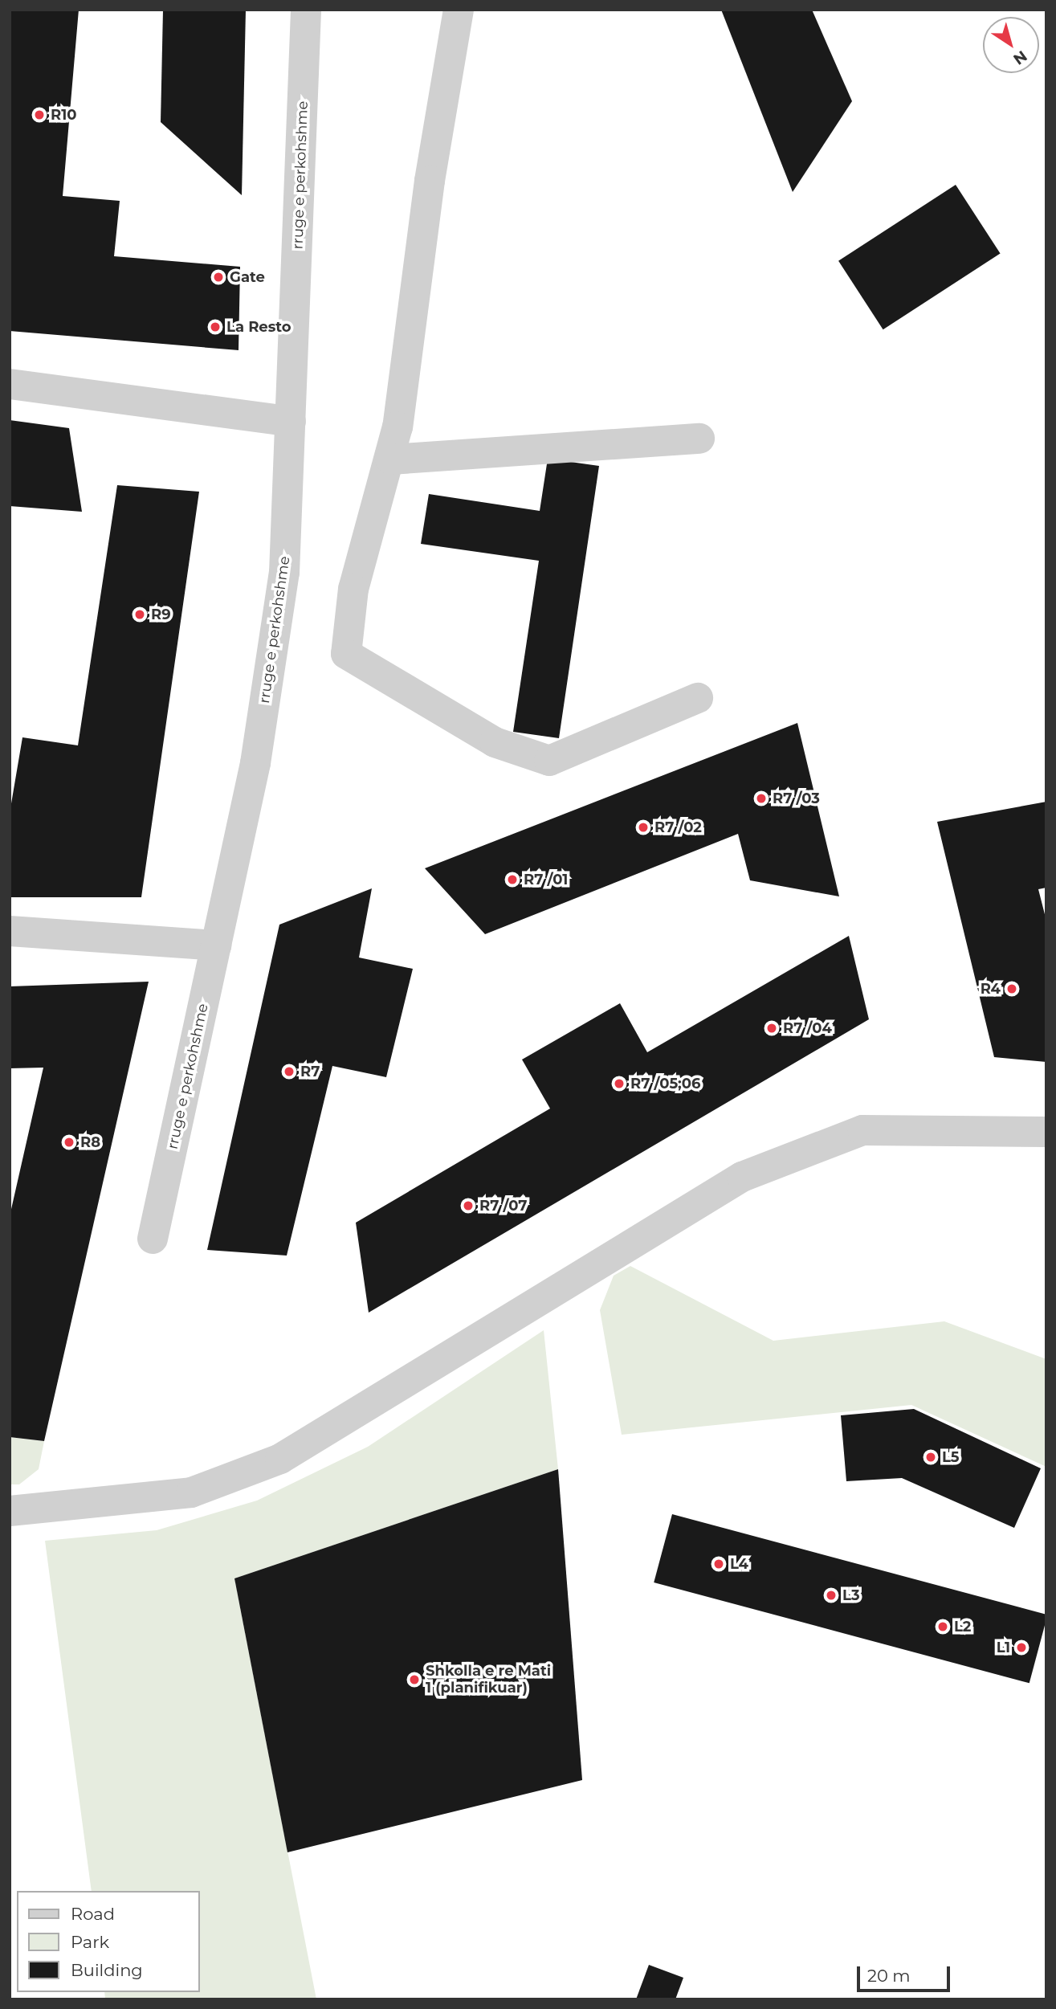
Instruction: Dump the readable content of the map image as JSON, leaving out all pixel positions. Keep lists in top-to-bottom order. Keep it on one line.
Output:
{"streets":{"street":["rruge e perkohshme"]},"places":["R10","Gate","La Resto","R9","R7 /03","R7 /02","R7 /01","R4","R7 /04","R7","R7 /05;06","R8","R7 /07","L5","L4","L3","L2","L1","Shkolla e re Mati 1 (planifikuar)"],"legend":["Road","Park","Building"],"scale_bar":"20 m","north":"bottom right"}
